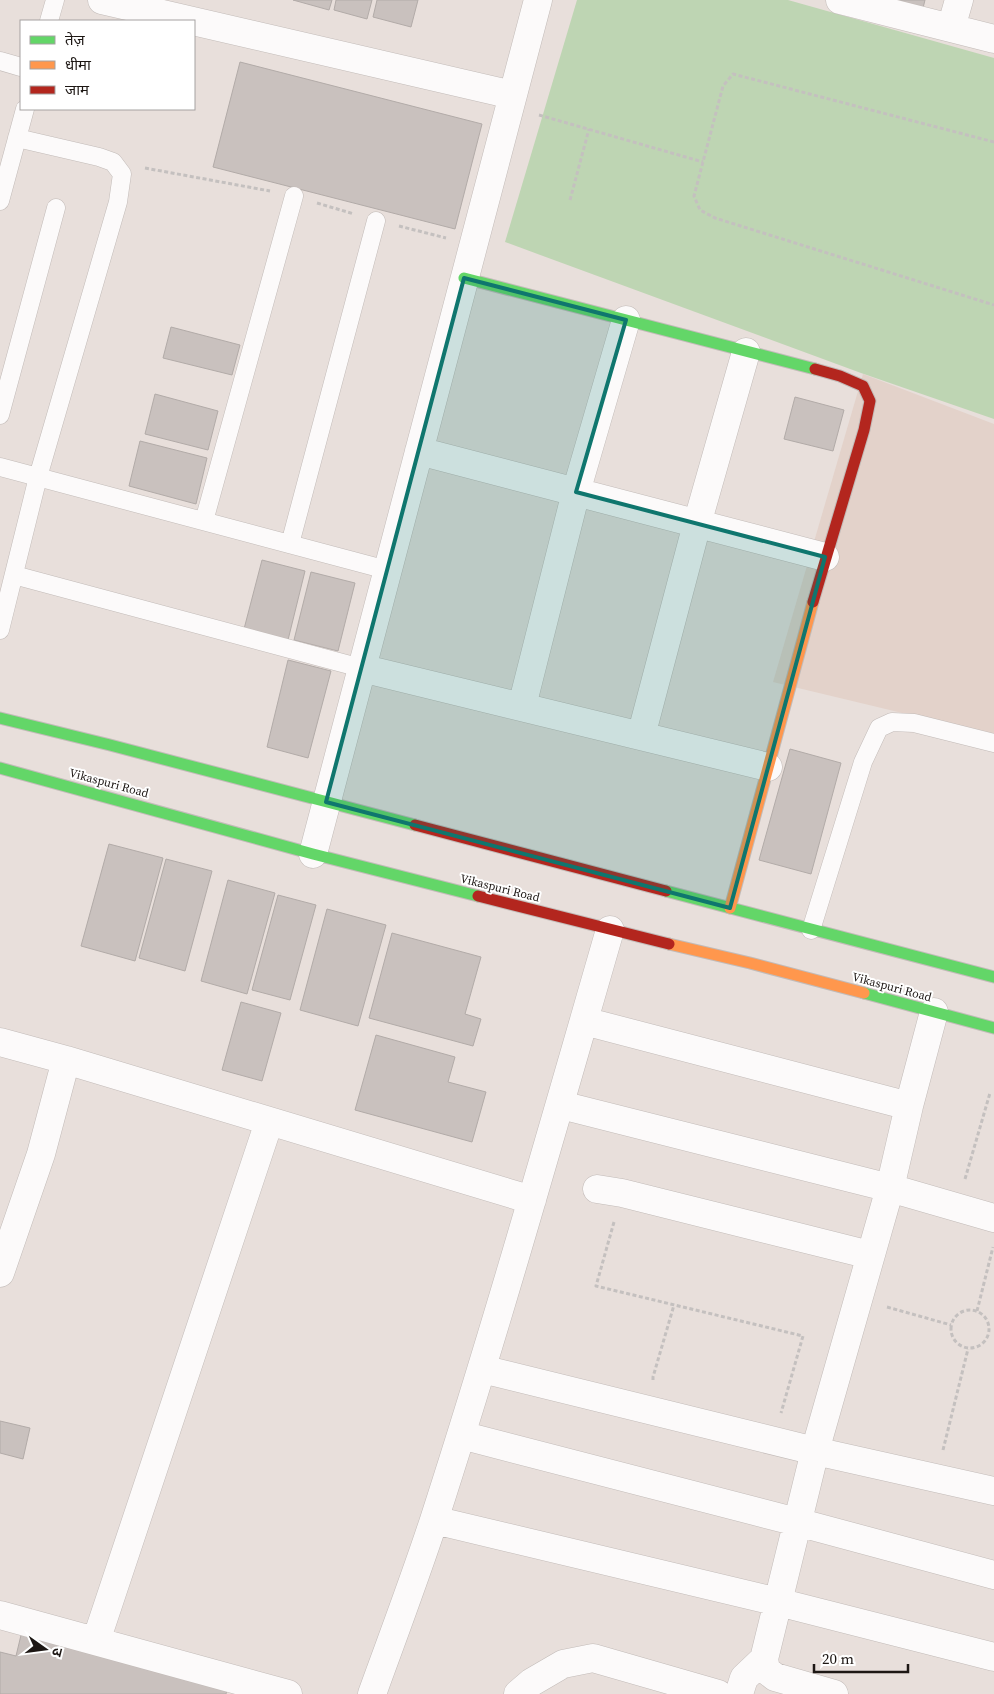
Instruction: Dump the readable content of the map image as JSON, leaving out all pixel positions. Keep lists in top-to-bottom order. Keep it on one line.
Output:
{"streets":{"street":["Vikaspuri Road"]},"legend":["तेज़","धीमा","जाम"],"scale_bar":"20 m","north":"right"}
